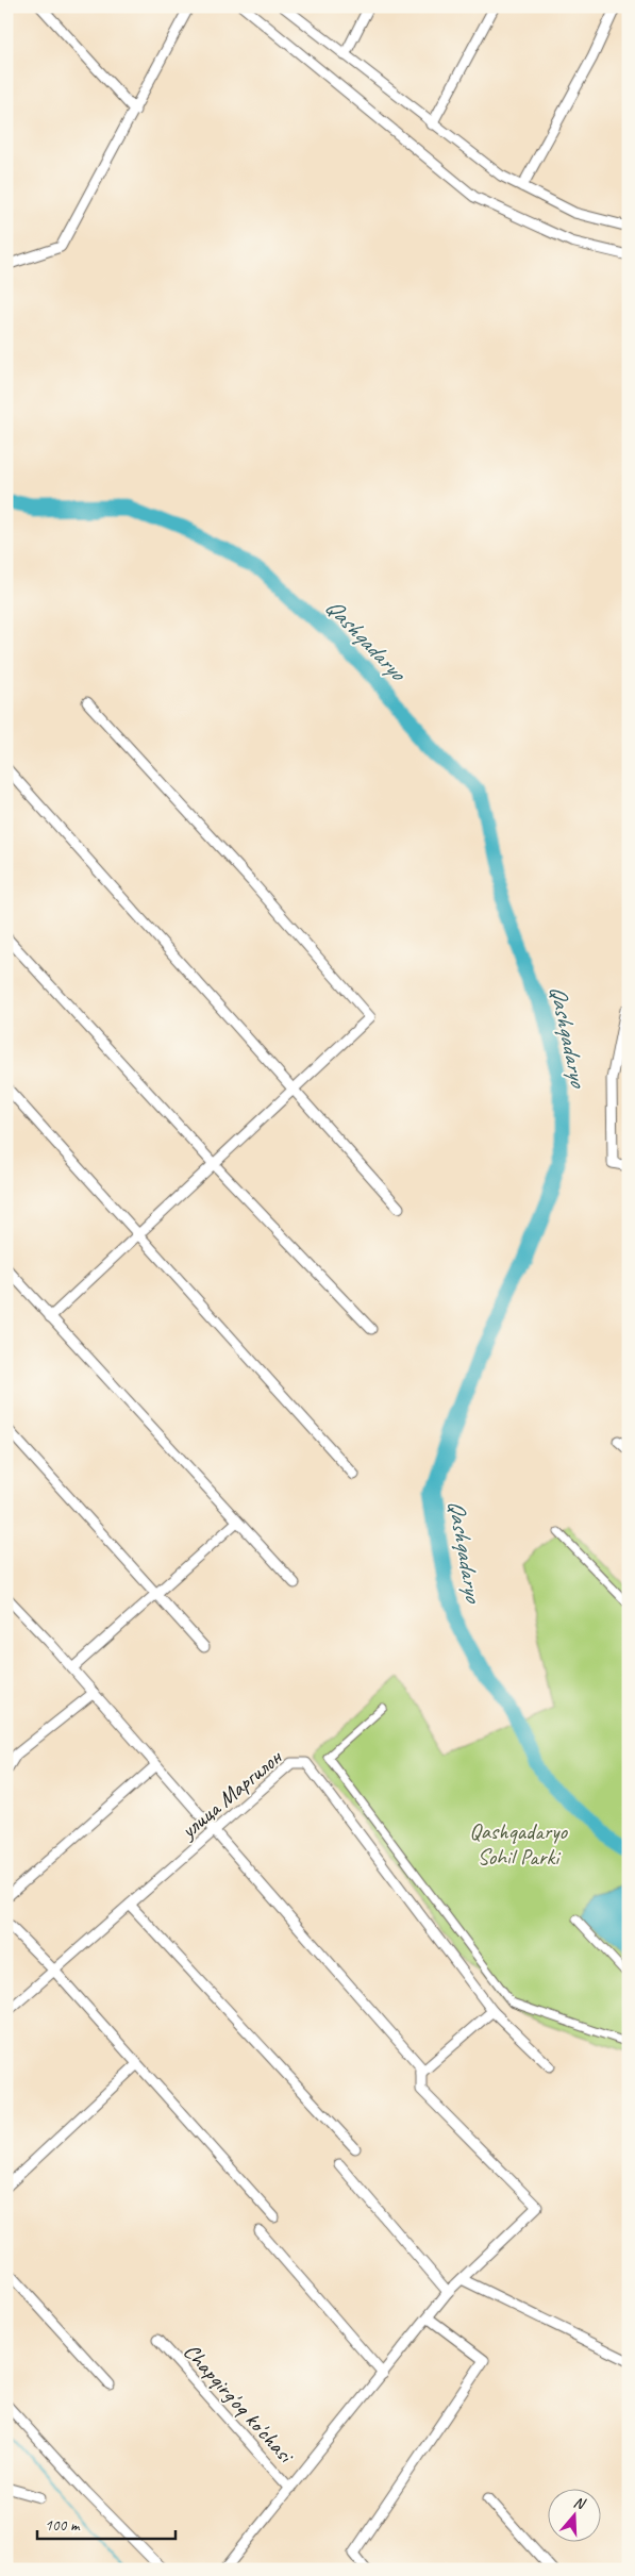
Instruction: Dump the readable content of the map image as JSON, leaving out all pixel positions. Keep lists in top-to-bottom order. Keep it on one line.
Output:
{"streets":{"street":["улица Маргилон","Chapqirg'oq ko'chasi"]},"water":["Qashqadaryo"],"parks":["Qashqadaryo Sohil Parki"],"scale_bar":"100 m","north":"top"}
